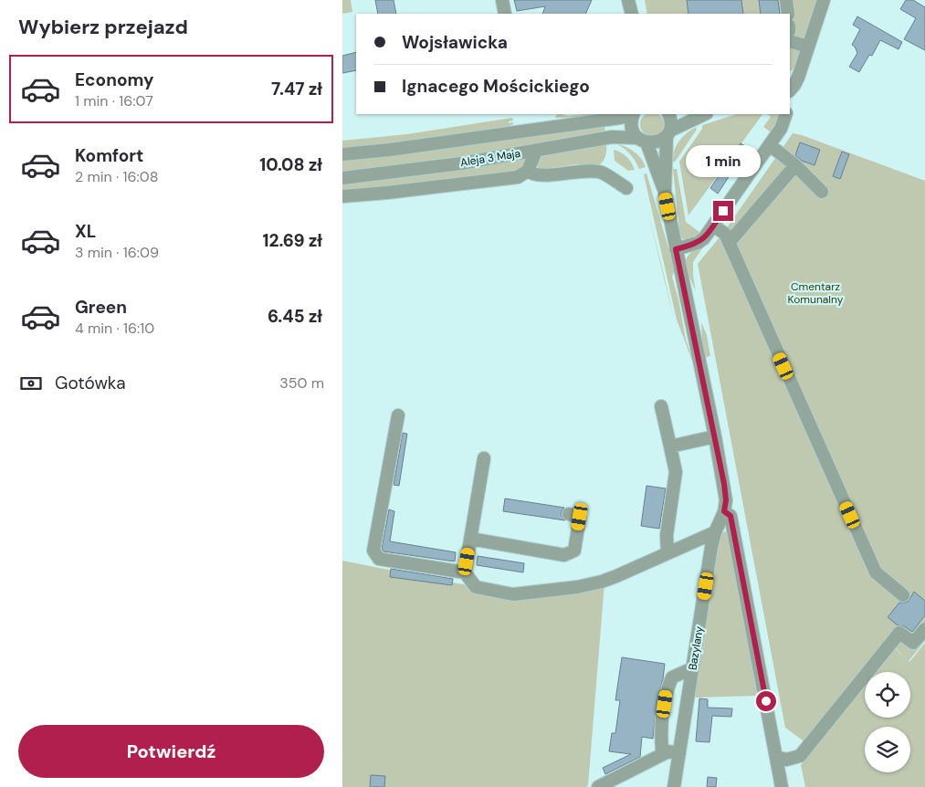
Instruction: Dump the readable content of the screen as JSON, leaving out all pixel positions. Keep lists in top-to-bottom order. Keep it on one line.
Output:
{"streets":{"street":["Aleja 3 Maja","Bazylany"]},"parks":["Cmentarz Komunalny"],"page":{"heading":"Wybierz przejazd","banner":["Wojsławicka","Ignacego Mościckiego"],"list":[{"name":"Economy","note":"1 min · 16:07","value":"7.47 zł"},{"name":"Komfort","note":"2 min · 16:08","value":"10.08 zł"},{"name":"XL","note":"3 min · 16:09","value":"12.69 zł"},{"name":"Green","note":"4 min · 16:10","value":"6.45 zł"}],"bubble":"1 min","pay":["Gotówka","350 m"],"buttons":"Potwierdź"}}
